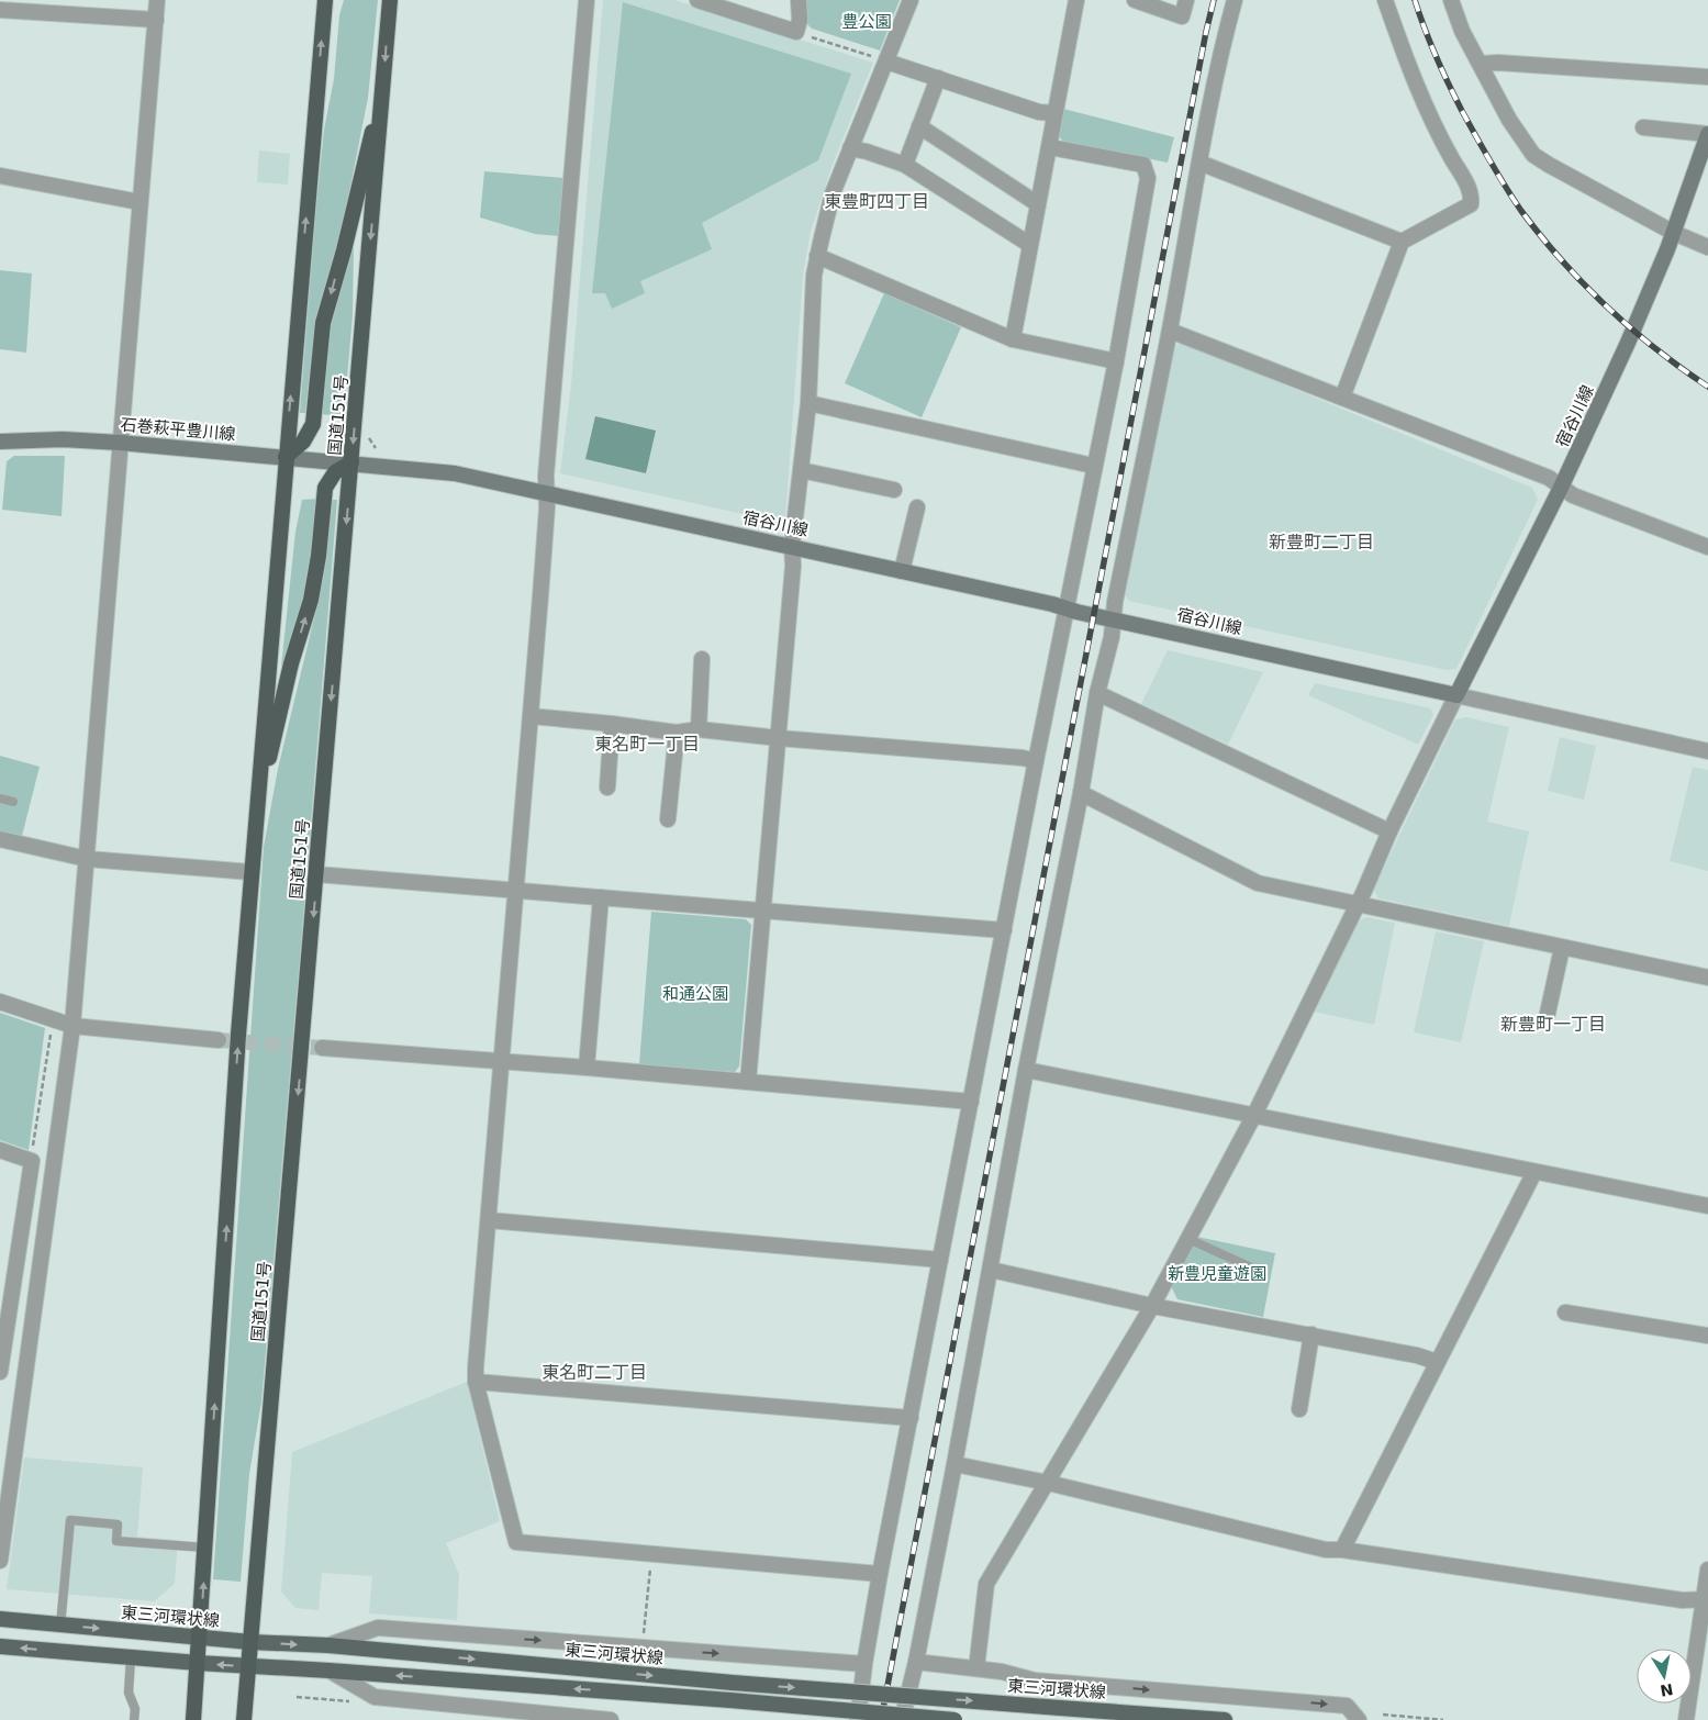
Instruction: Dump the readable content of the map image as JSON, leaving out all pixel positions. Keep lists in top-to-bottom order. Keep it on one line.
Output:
{"streets":{"highway":["国道151号"],"main road":["宿谷川線","石巻萩平豊川線","東三河環状線"]},"crossings":[["国道151号","宿谷川線"],["国道151号","石巻萩平豊川線"],["国道151号","東三河環状線"],["宿谷川線","石巻萩平豊川線"]],"districts":["東豊町四丁目","新豊町二丁目","東名町一丁目","新豊町一丁目","東名町二丁目"],"parks":["豊公園","和通公園","新豊児童遊園"],"north":"bottom"}
